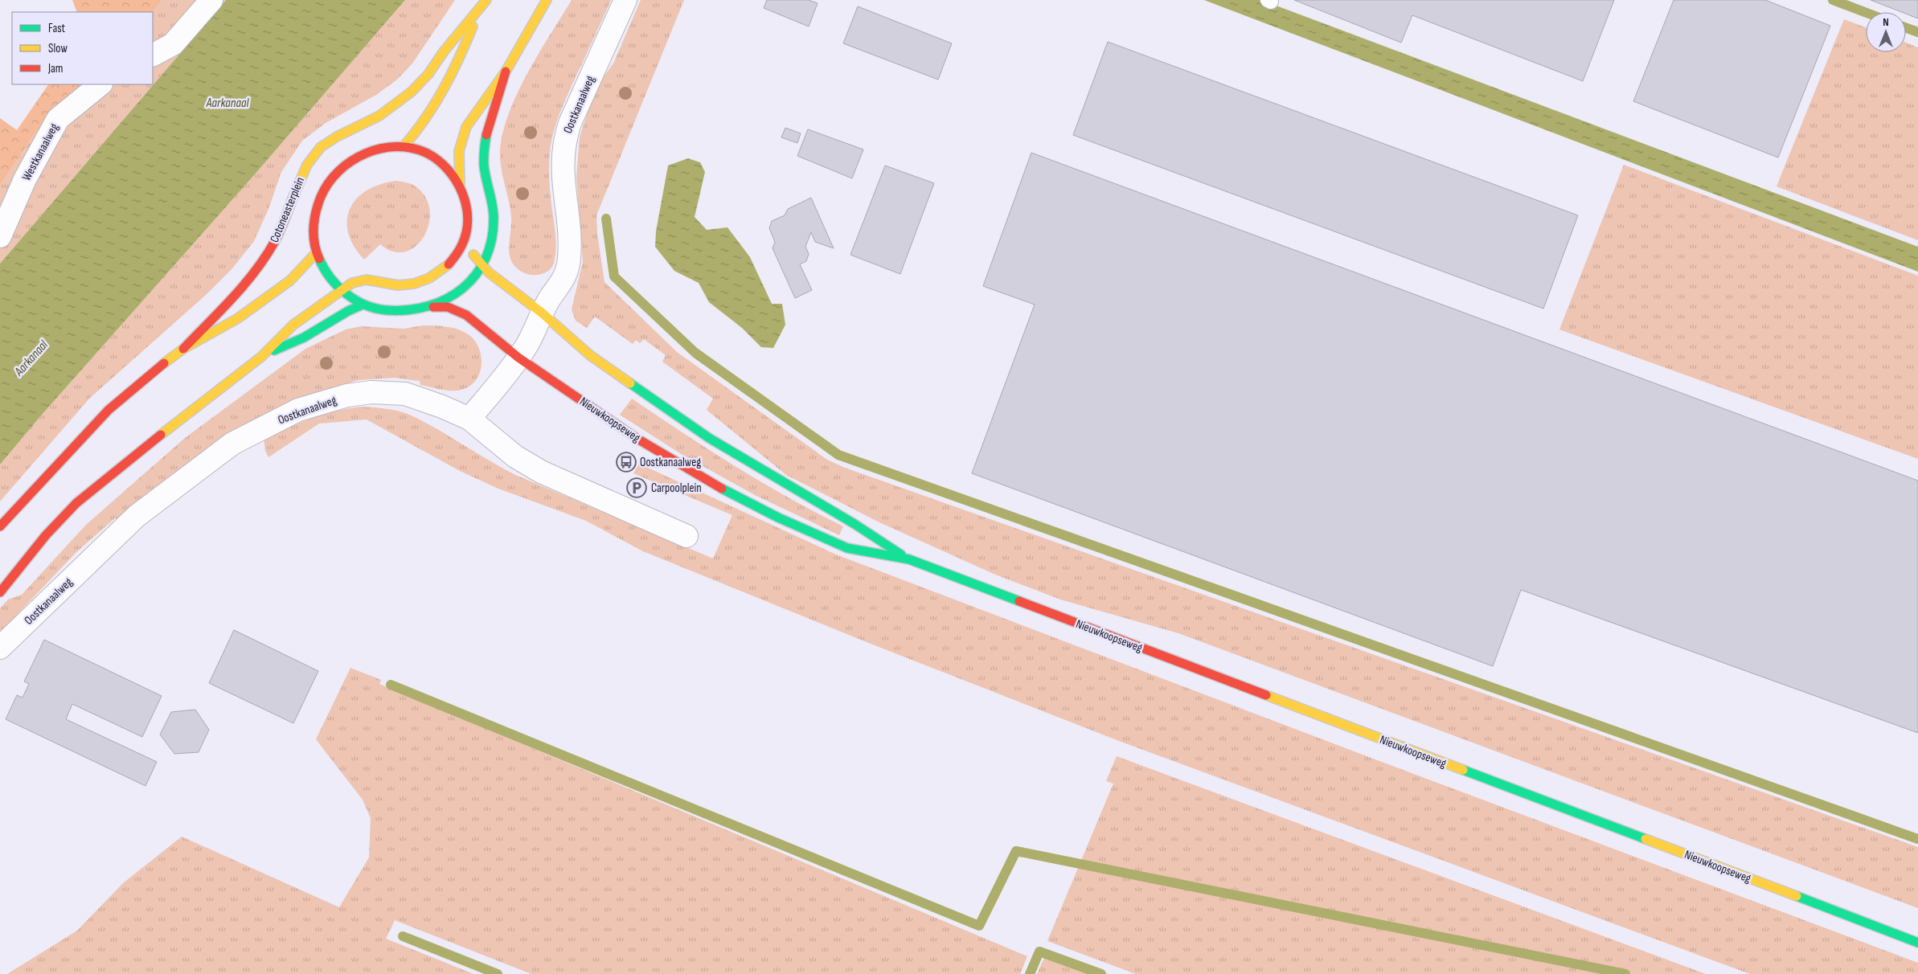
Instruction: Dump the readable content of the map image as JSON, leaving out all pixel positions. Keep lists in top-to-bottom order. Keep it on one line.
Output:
{"streets":{"main road":["Cotoneasterplein","Nieuwkoopseweg"],"street":["Oostkanaalweg","Westkanaalweg"]},"crossings":[["Oostkanaalweg","Nieuwkoopseweg"]],"water":["Aarkanaal"],"places":{"bus stop":["Oostkanaalweg"],"parking":["Carpoolplein"]},"legend":["Fast","Slow","Jam"],"north":"top"}
